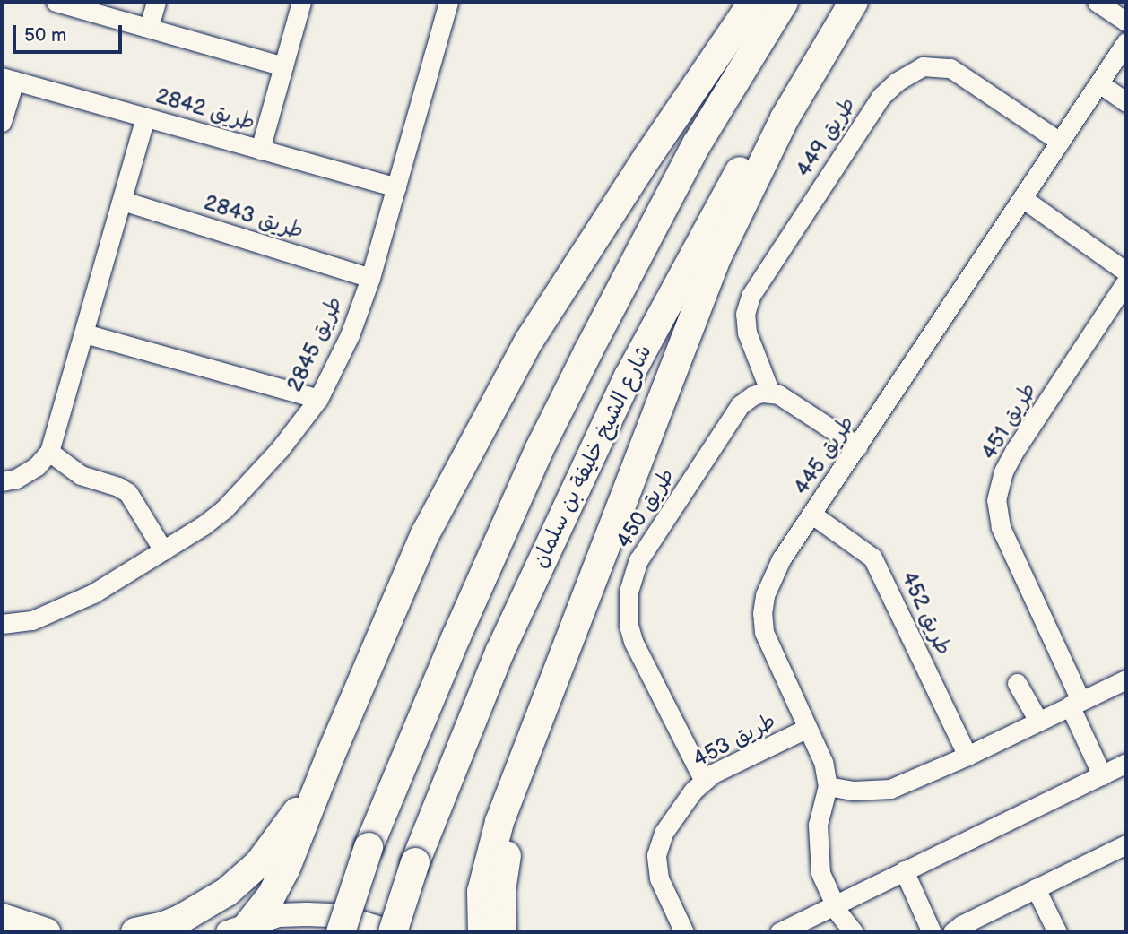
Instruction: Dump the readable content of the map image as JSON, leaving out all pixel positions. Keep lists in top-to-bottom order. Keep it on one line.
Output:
{"streets":{"highway":["شارع الشيخ خليفة بن سلمان"],"street":["طريق 2842","طريق 449","طريق 2843","طريق 2845","طريق 451","طريق 445","طريق 450","طريق 452","طريق 453"]},"crossings":[["طريق 2842","طريق 2845"],["طريق 449","طريق 445"],["طريق 449","طريق 450"],["طريق 2843","طريق 2845"],["طريق 445","طريق 452"],["طريق 445","طريق 453"],["طريق 450","طريق 453"]],"scale_bar":"50 m"}
